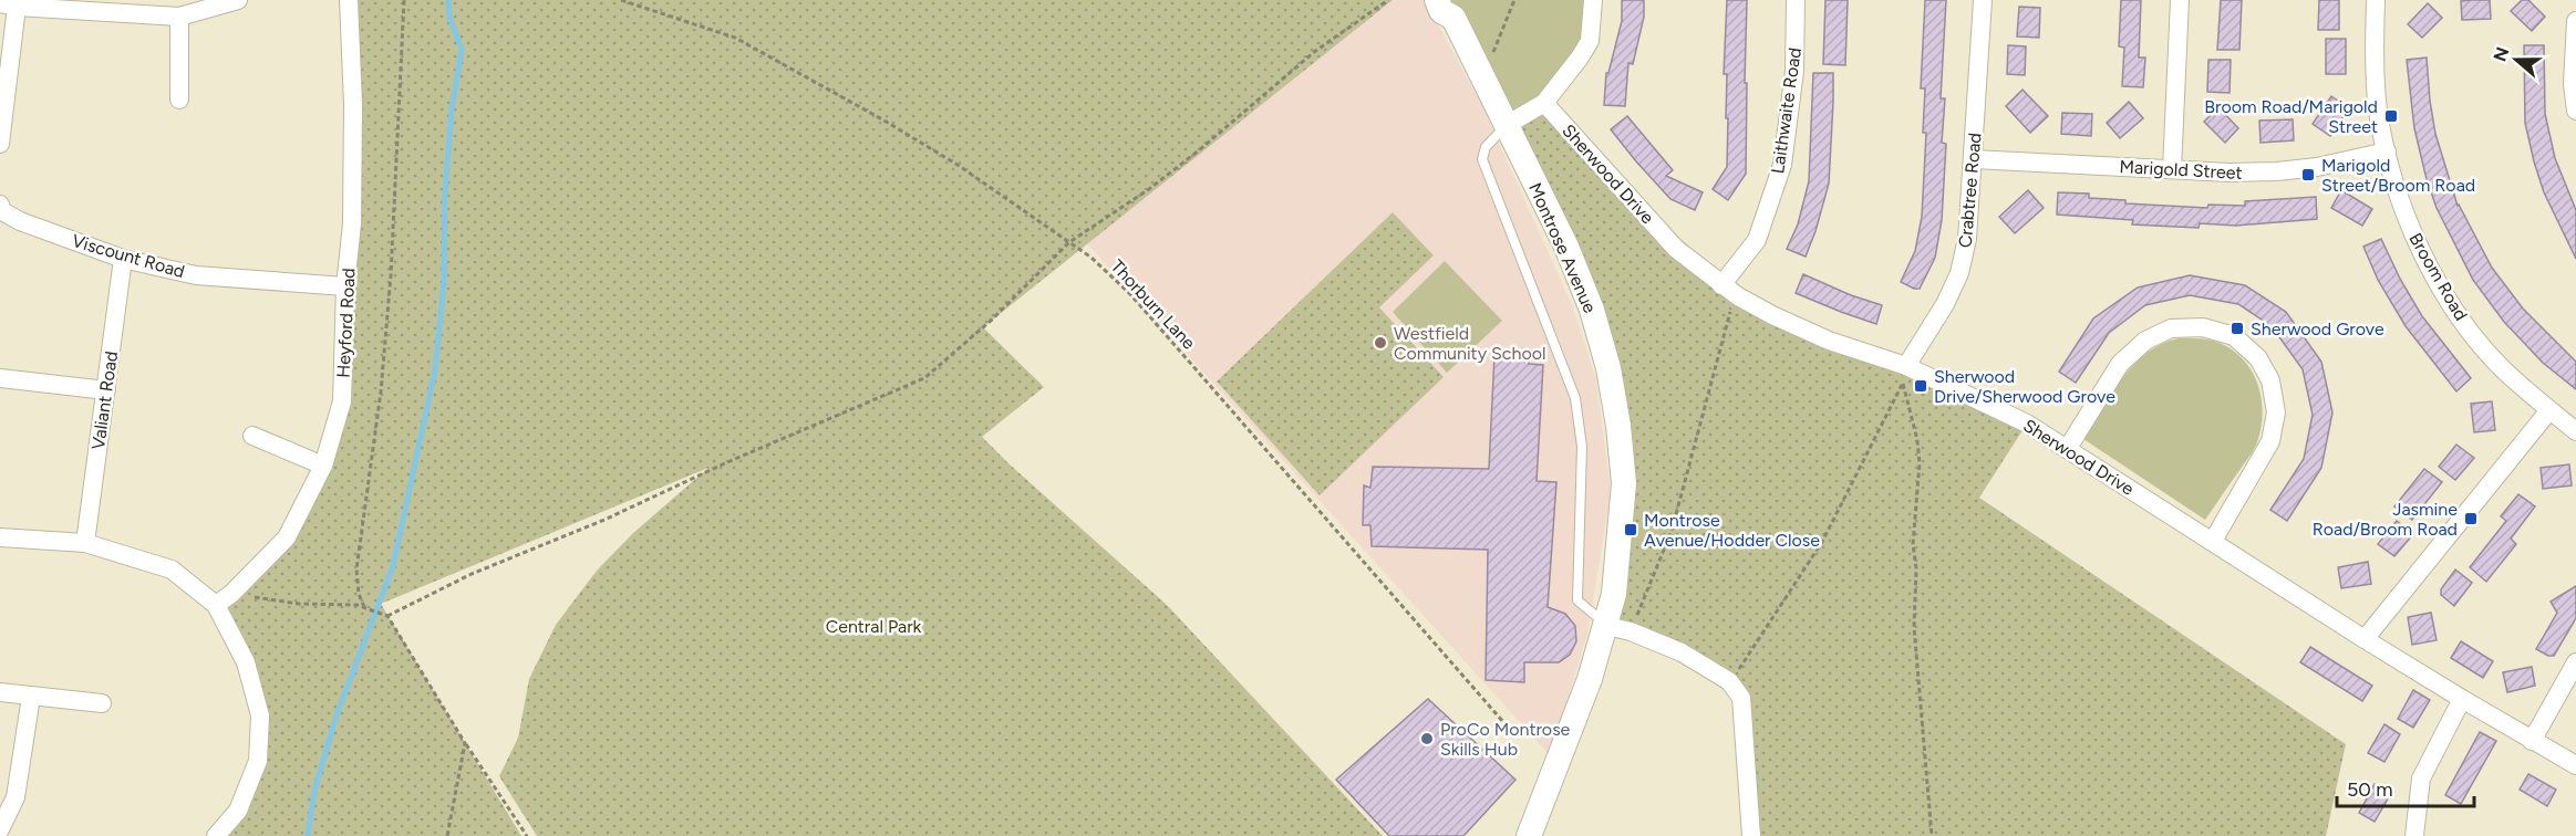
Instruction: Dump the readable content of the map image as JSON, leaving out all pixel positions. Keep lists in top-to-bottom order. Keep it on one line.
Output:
{"streets":{"street":["Laithwaite Road","Marigold Street","Sherwood Drive","Crabtree Road","Montrose Avenue","Viscount Road","Broom Road","Heyford Road","Valiant Road"],"path":["Thorburn Lane"]},"crossings":[["Laithwaite Road","Sherwood Drive"],["Marigold Street","Crabtree Road"],["Marigold Street","Broom Road"],["Sherwood Drive","Crabtree Road"],["Montrose Avenue","Thorburn Lane"],["Viscount Road","Heyford Road"],["Viscount Road","Valiant Road"]],"parks":["Central Park"],"places":{"transit":["Broom Road/Marigold Street","Marigold Street/Broom Road","Sherwood Grove","Sherwood Drive/Sherwood Grove","Jasmine Road/Broom Road","Montrose Avenue/Hodder Close"],"other":["Westfield Community School","ProCo Montrose Skills Hub"]},"scale_bar":"50 m","north":"left"}
